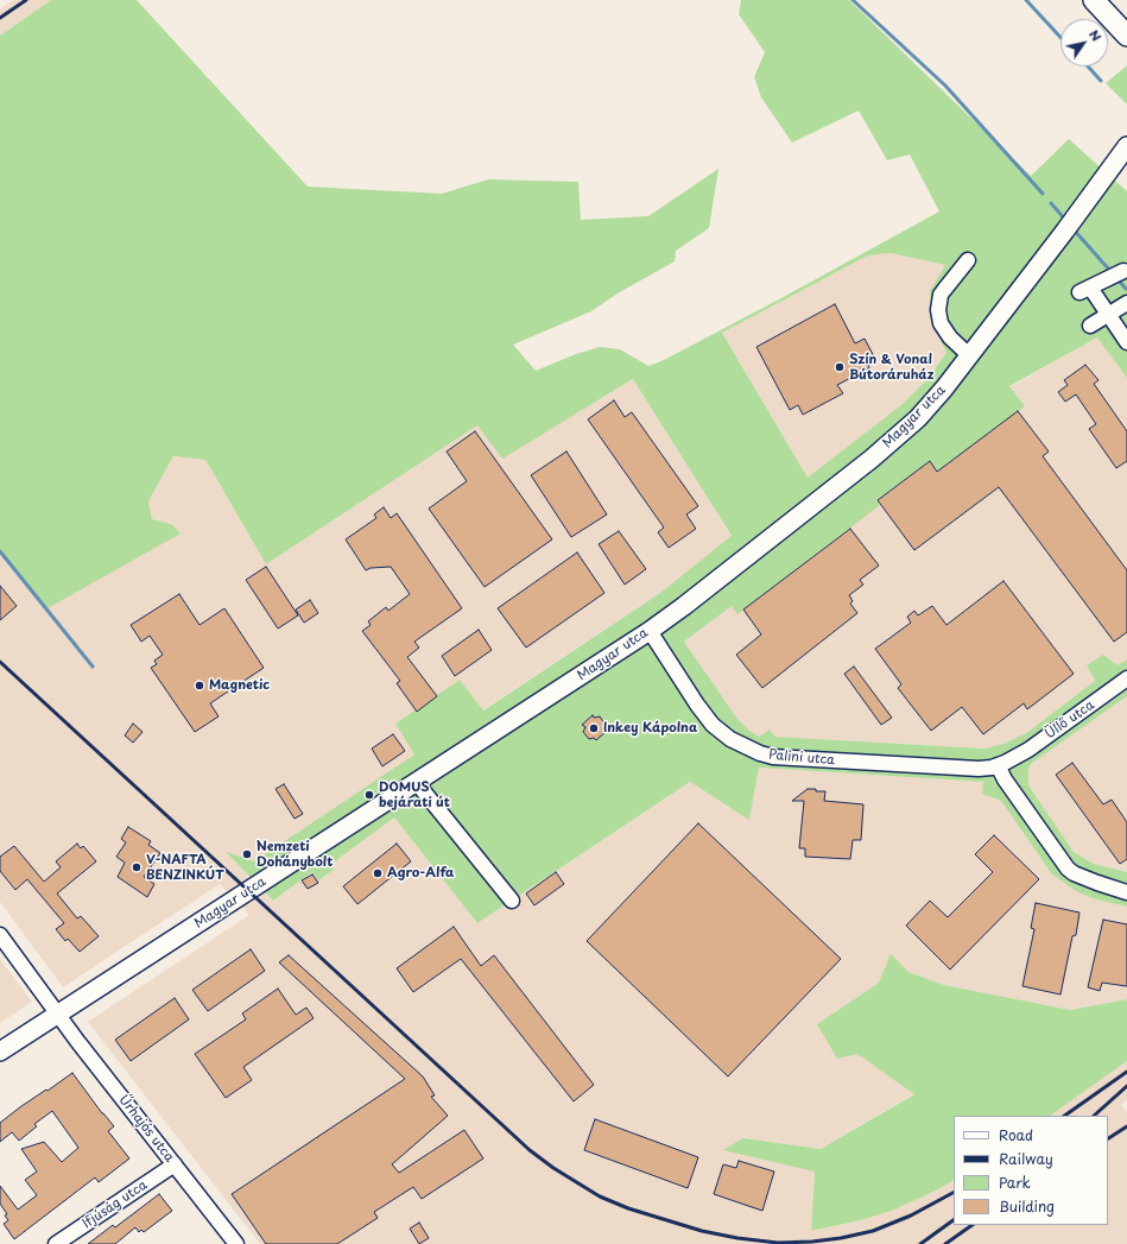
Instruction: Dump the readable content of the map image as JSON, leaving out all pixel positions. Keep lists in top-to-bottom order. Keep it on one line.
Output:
{"streets":{"main road":["Magyar utca"],"street":["Üllő utca","Palini utca","Űrhajós utca","Ifjúság utca"]},"crossings":[["Magyar utca","Palini utca"],["Magyar utca","Űrhajós utca"],["Üllő utca","Palini utca"],["Űrhajós utca","Ifjúság utca"]],"places":["Szín & Vonal Bútoráruház","Magnetic","Inkey Kápolna","DOMUS bejárati út","Nemzeti Dohánybolt","V-NAFTA BENZINKÚT","Agro-Alfa"],"legend":["Road","Railway","Park","Building"],"north":"top right"}
